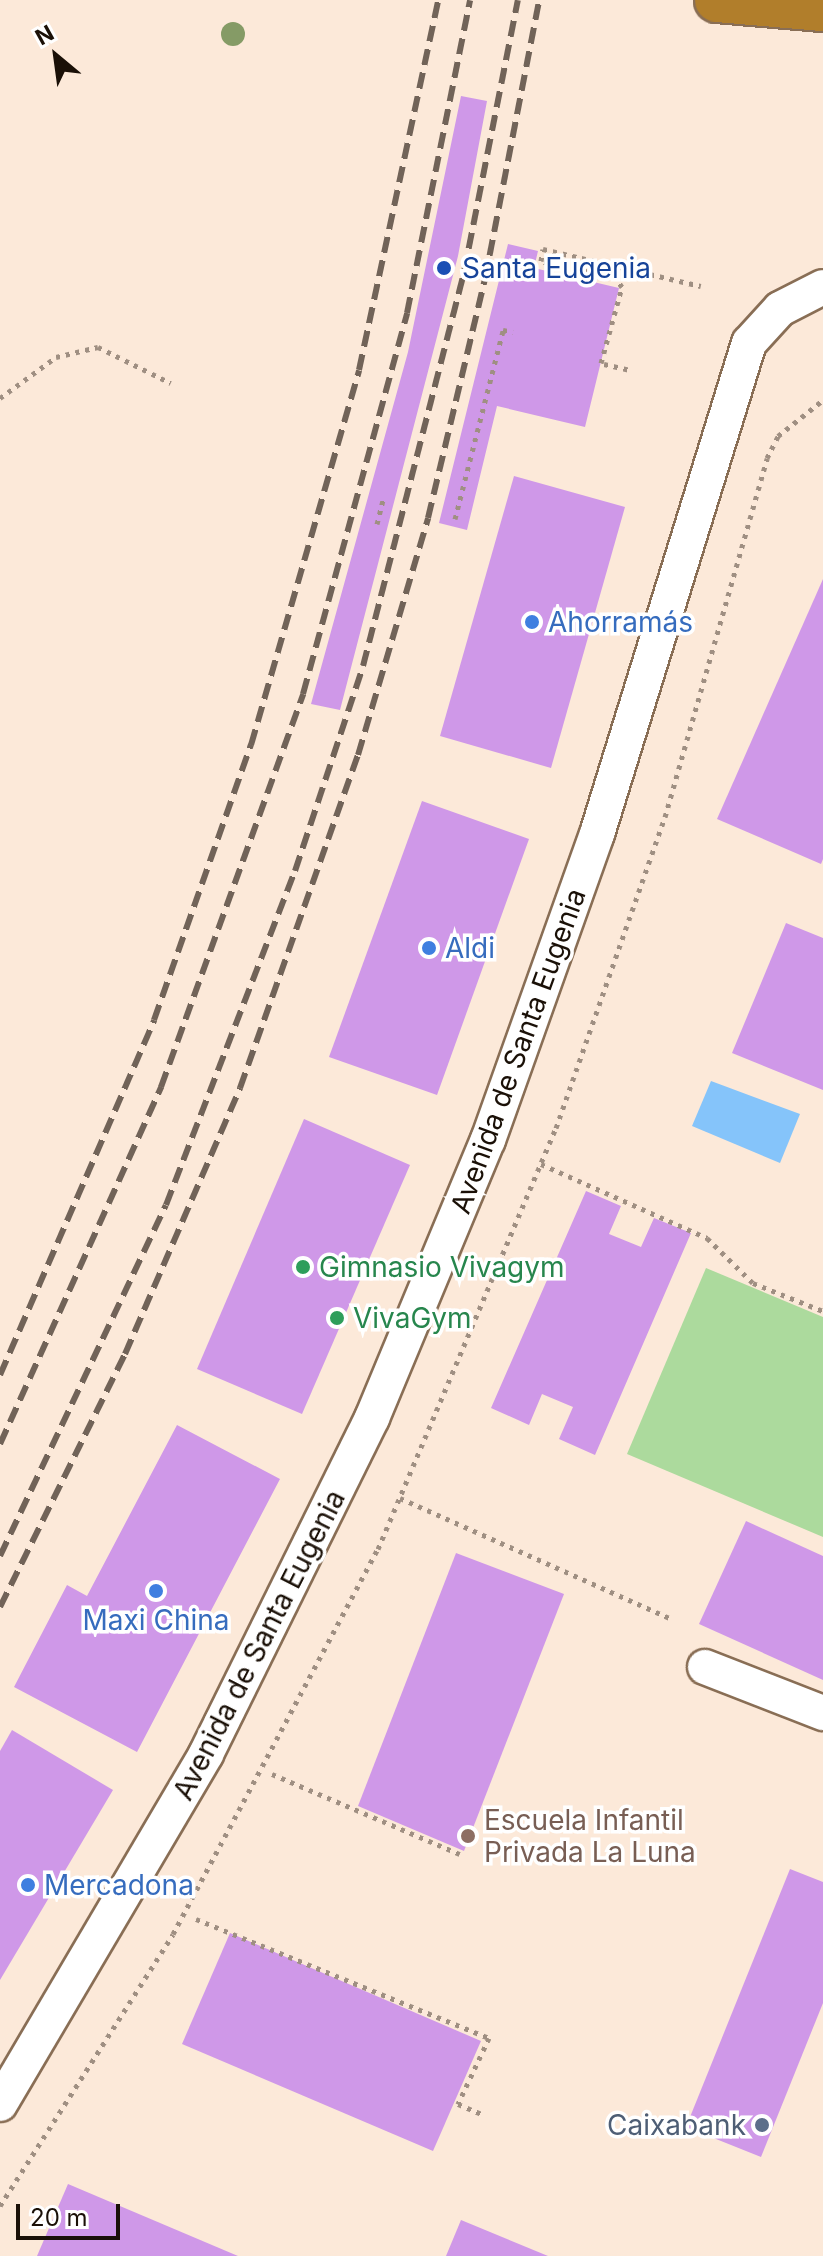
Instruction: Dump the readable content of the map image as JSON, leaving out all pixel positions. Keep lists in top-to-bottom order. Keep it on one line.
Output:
{"streets":{"street":["Avenida de Santa Eugenia"]},"places":["Santa Eugenia","Ahorramás","Aldi","Gimnasio Vivagym","VivaGym","Maxi China","Escuela Infantil Privada La Luna","Mercadona","Caixabank"],"scale_bar":"20 m","north":"top left"}
